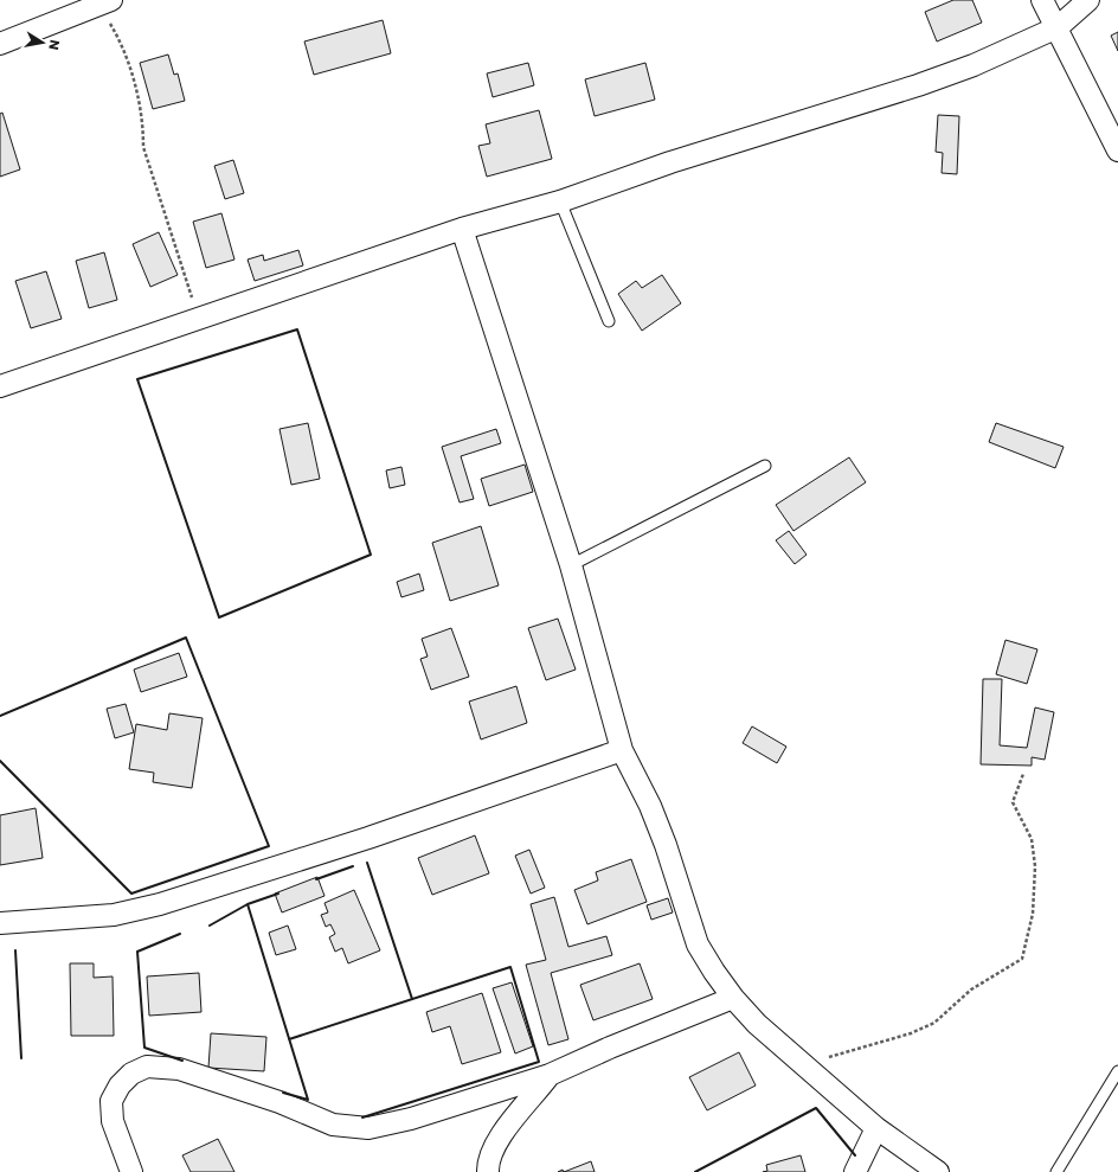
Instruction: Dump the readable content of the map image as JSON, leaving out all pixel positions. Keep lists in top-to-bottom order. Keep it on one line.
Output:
{"north":"right"}
